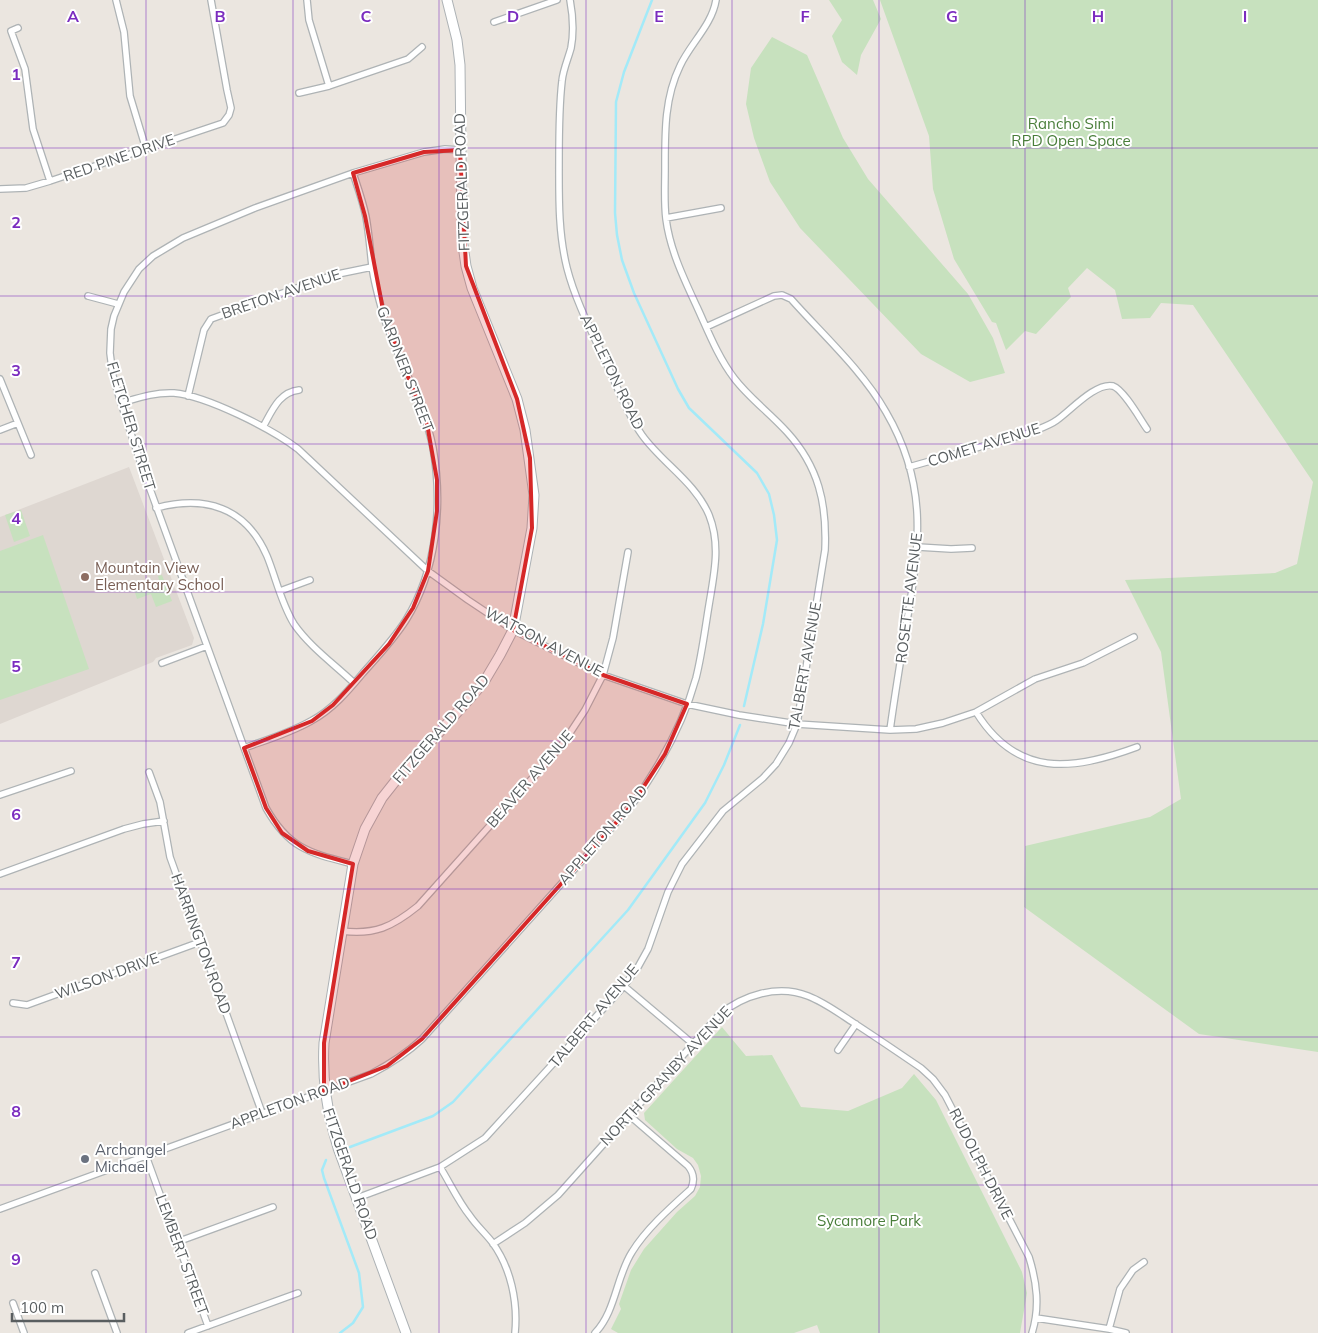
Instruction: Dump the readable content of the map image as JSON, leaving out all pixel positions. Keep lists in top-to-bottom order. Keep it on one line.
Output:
{"streets":{"main road":["FITZGERALD ROAD"],"street":["RED PINE DRIVE","BRETON AVENUE","GARDNER STREET","APPLETON ROAD","FLETCHER STREET","COMET AVENUE","ROSETTE AVENUE","WATSON AVENUE","TALBERT AVENUE","BEAVER AVENUE","HARRINGTON ROAD","WILSON DRIVE","NORTH GRANBY AVENUE","RUDOLPH DRIVE","LEMBERT STREET"]},"crossings":[["FITZGERALD ROAD","APPLETON ROAD"],["FITZGERALD ROAD","FLETCHER STREET"],["FITZGERALD ROAD","WATSON AVENUE"],["FITZGERALD ROAD","TALBERT AVENUE"],["FITZGERALD ROAD","BEAVER AVENUE"],["BRETON AVENUE","GARDNER STREET"],["BRETON AVENUE","WATSON AVENUE"],["GARDNER STREET","FLETCHER STREET"],["GARDNER STREET","WATSON AVENUE"],["APPLETON ROAD","WATSON AVENUE"],["APPLETON ROAD","HARRINGTON ROAD"],["APPLETON ROAD","LEMBERT STREET"],["FLETCHER STREET","WATSON AVENUE"],["COMET AVENUE","ROSETTE AVENUE"],["ROSETTE AVENUE","WATSON AVENUE"],["ROSETTE AVENUE","TALBERT AVENUE"],["WATSON AVENUE","TALBERT AVENUE"],["WATSON AVENUE","BEAVER AVENUE"],["HARRINGTON ROAD","WILSON DRIVE"],["NORTH GRANBY AVENUE","RUDOLPH DRIVE"]],"parks":["Rancho Simi RPD Open Space","Sycamore Park"],"places":["Mountain View Elementary School","Archangel Michael"],"scale_bar":"100 m","grid":{"columns":["A","B","C","D","E","F","G","H","I"],"rows":["1","2","3","4","5","6","7","8","9"]}}
